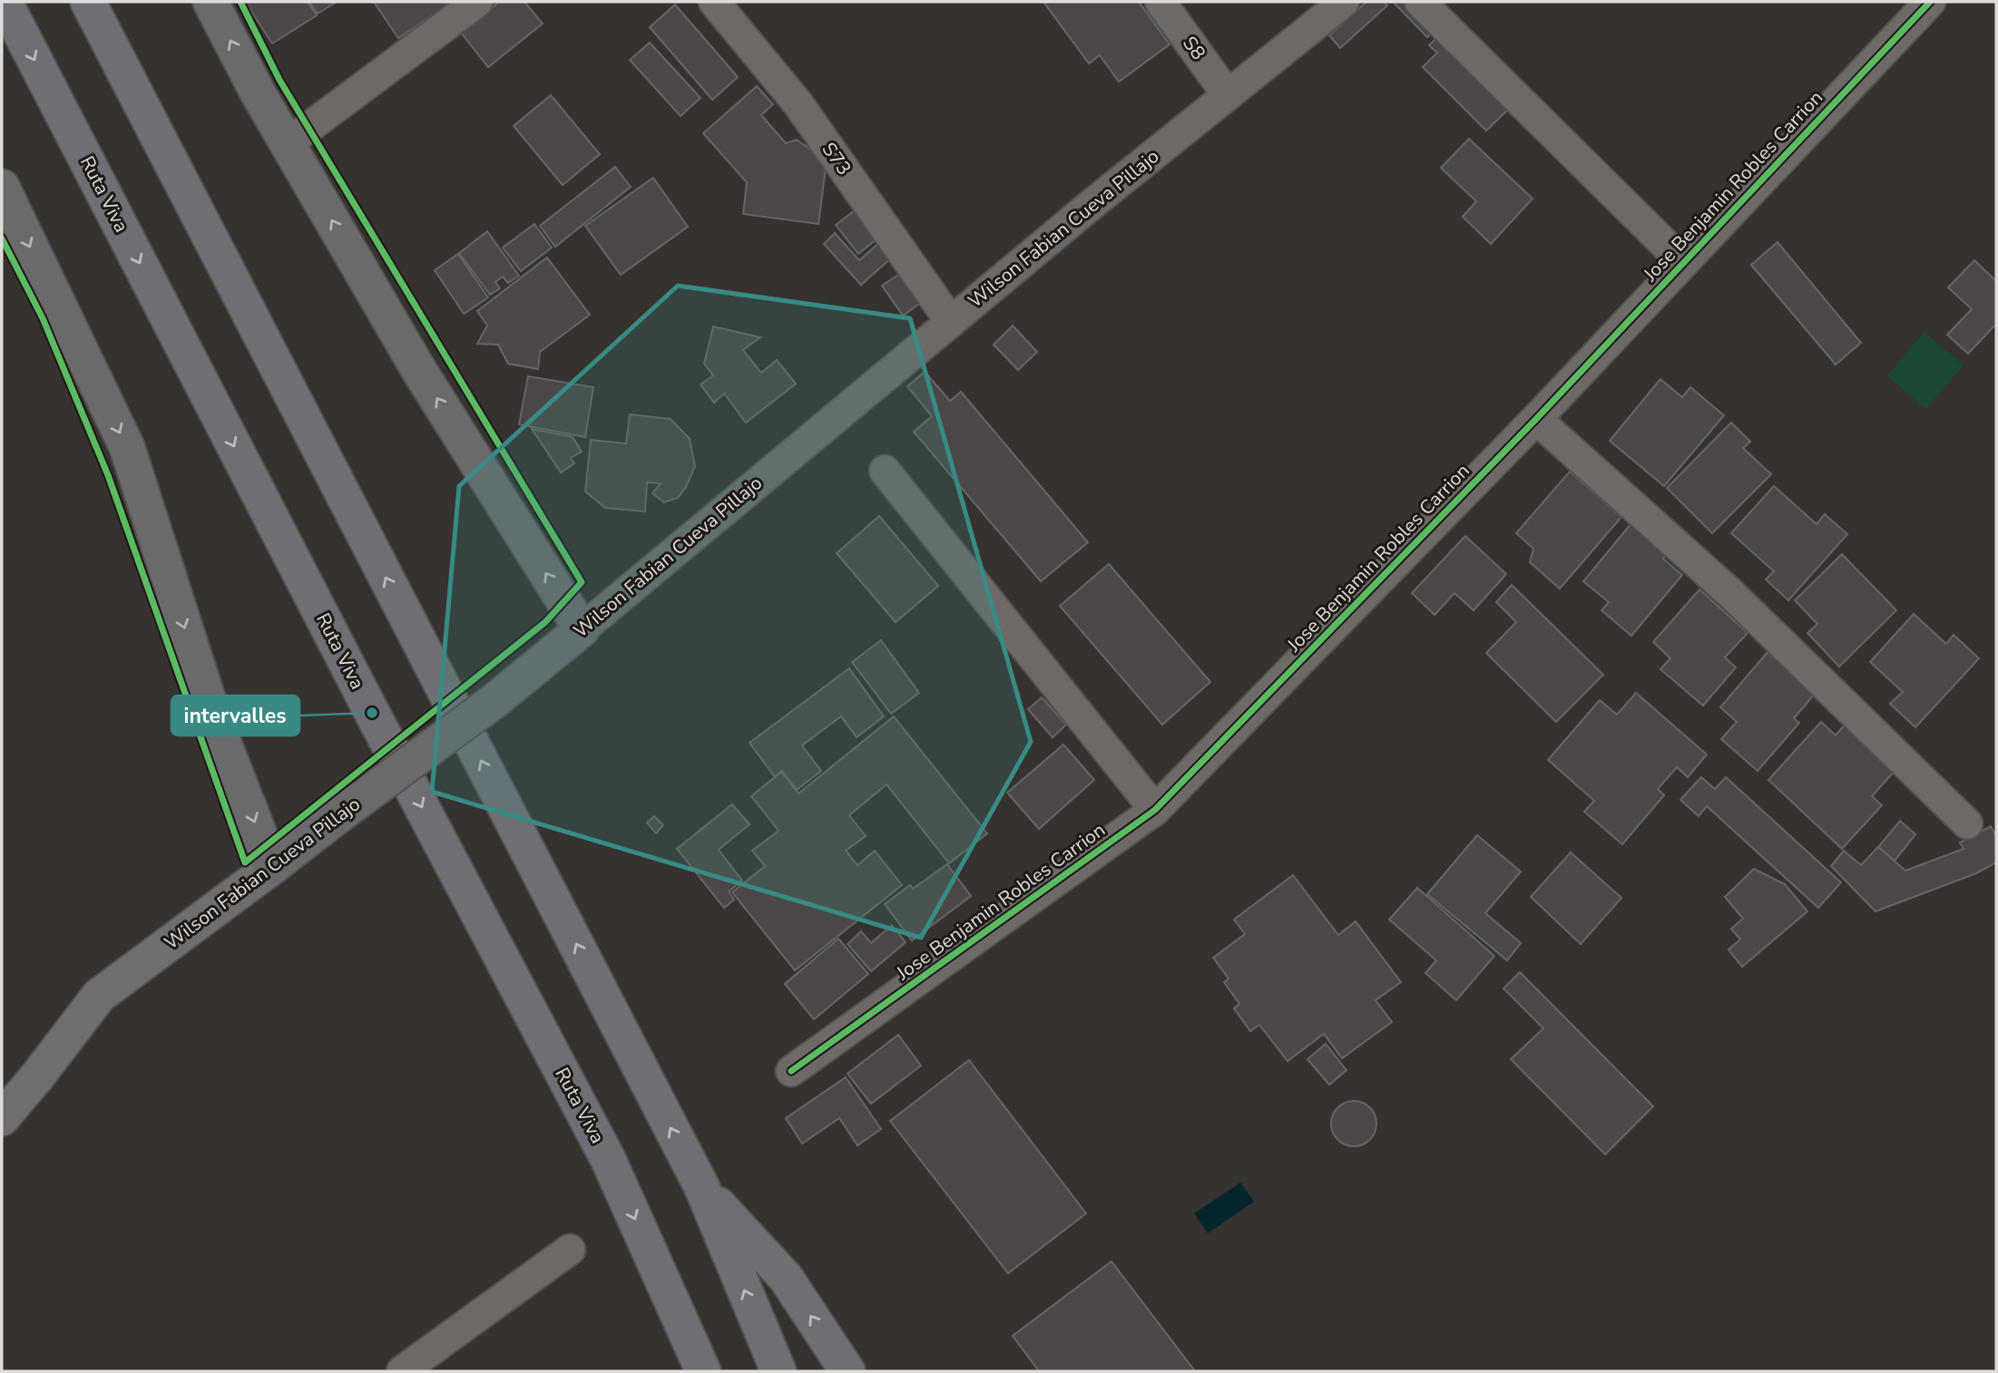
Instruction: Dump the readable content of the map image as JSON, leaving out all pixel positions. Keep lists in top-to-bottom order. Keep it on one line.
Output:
{"streets":{"highway":["Ruta Viva"],"main road":["Wilson Fabian Cueva Pillajo"],"street":["S8","S73","Jose Benjamin Robles Carrion"]},"crossings":[["S8","Wilson Fabian Cueva Pillajo"],["S73","Wilson Fabian Cueva Pillajo"]],"places":["intervalles"]}
